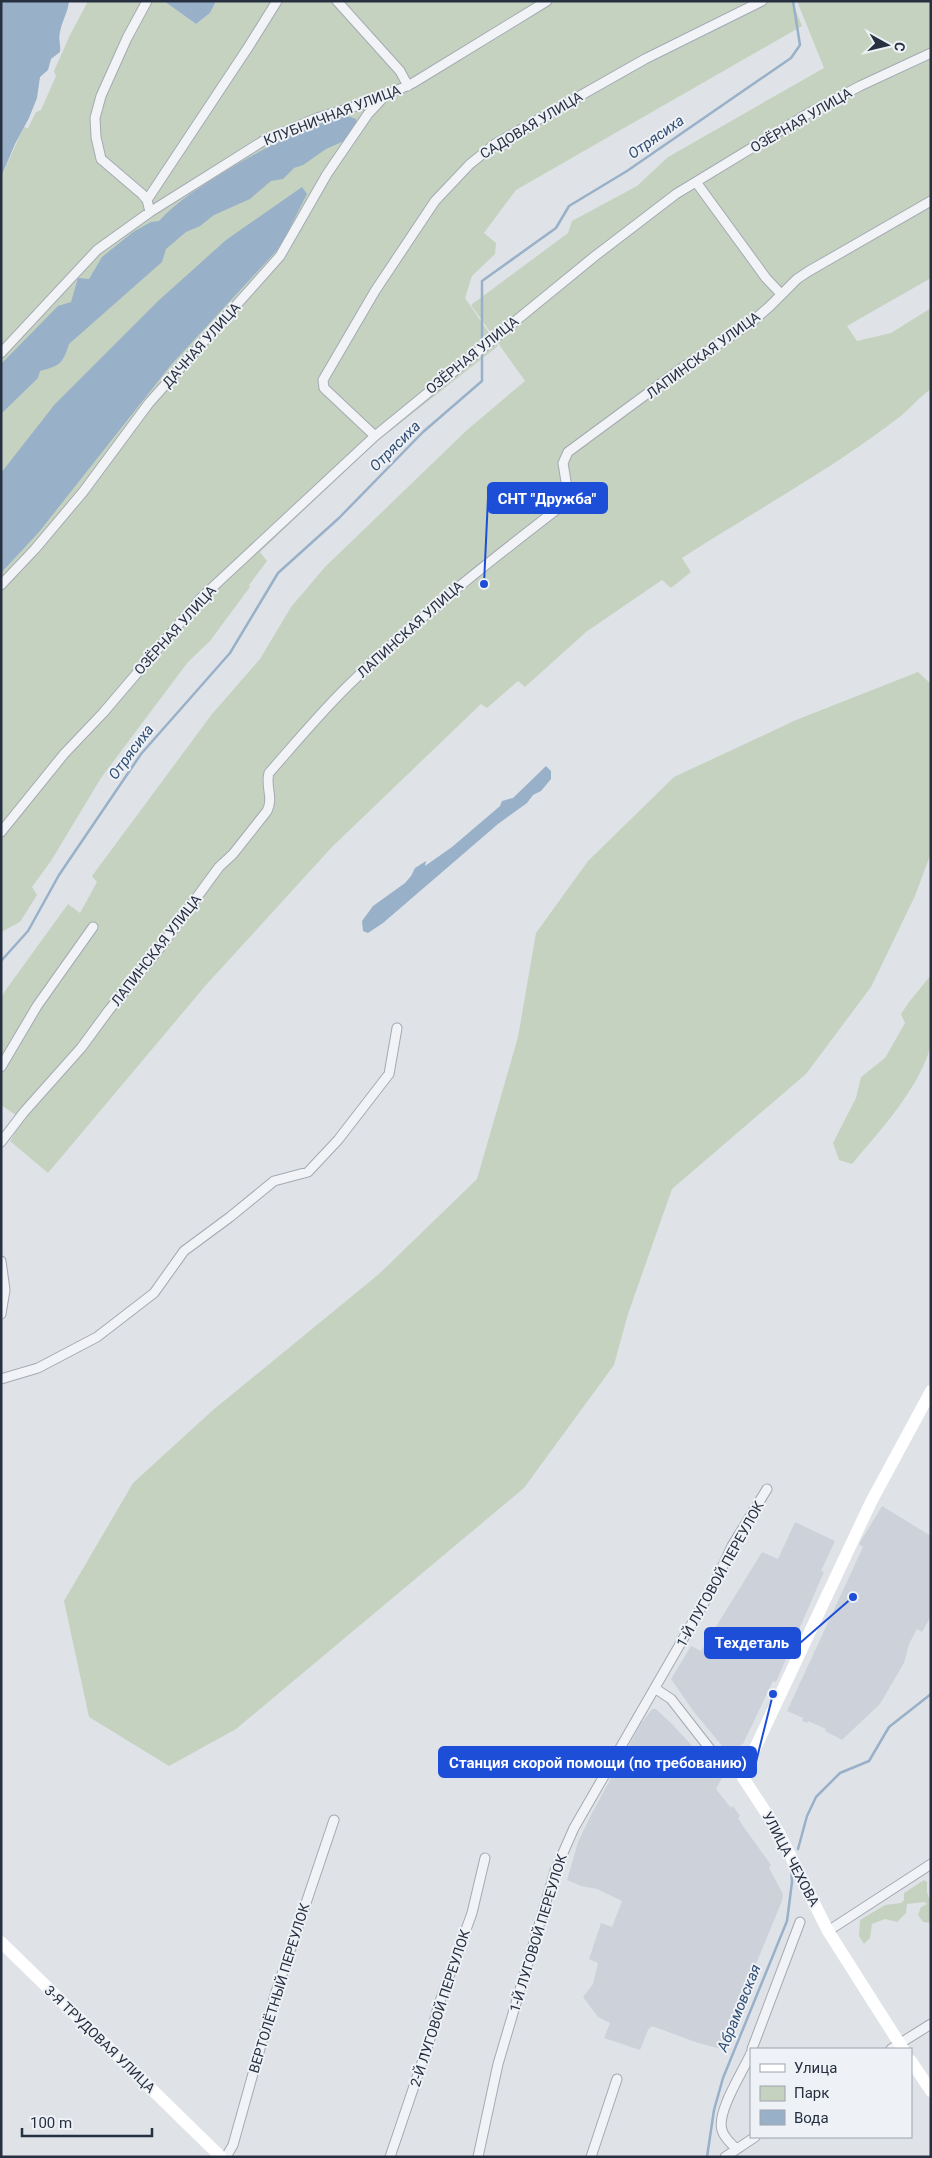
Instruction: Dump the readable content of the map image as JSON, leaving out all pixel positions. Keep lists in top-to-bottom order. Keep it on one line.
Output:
{"streets":{"street":["КЛУБНИЧНАЯ УЛИЦА","ОЗЁРНАЯ УЛИЦА","САДОВАЯ УЛИЦА","ДАЧНАЯ УЛИЦА","ЛАПИНСКАЯ УЛИЦА","1-Й ЛУГОВОЙ ПЕРЕУЛОК","УЛИЦА ЧЕХОВА","ВЕРТОЛЁТНЫЙ ПЕРЕУЛОК","2-Й ЛУГОВОЙ ПЕРЕУЛОК","3-Я ТРУДОВАЯ УЛИЦА"]},"crossings":[["КЛУБНИЧНАЯ УЛИЦА","ДАЧНАЯ УЛИЦА"],["ОЗЁРНАЯ УЛИЦА","САДОВАЯ УЛИЦА"],["1-Й ЛУГОВОЙ ПЕРЕУЛОК","УЛИЦА ЧЕХОВА"]],"water":["Отрясиха","Абрамовская"],"places":["СНТ \"Дружба\"","Техдеталь","Станция скорой помощи (по требованию)"],"legend":["Улица","Парк","Вода"],"scale_bar":"100 m","north":"right"}
